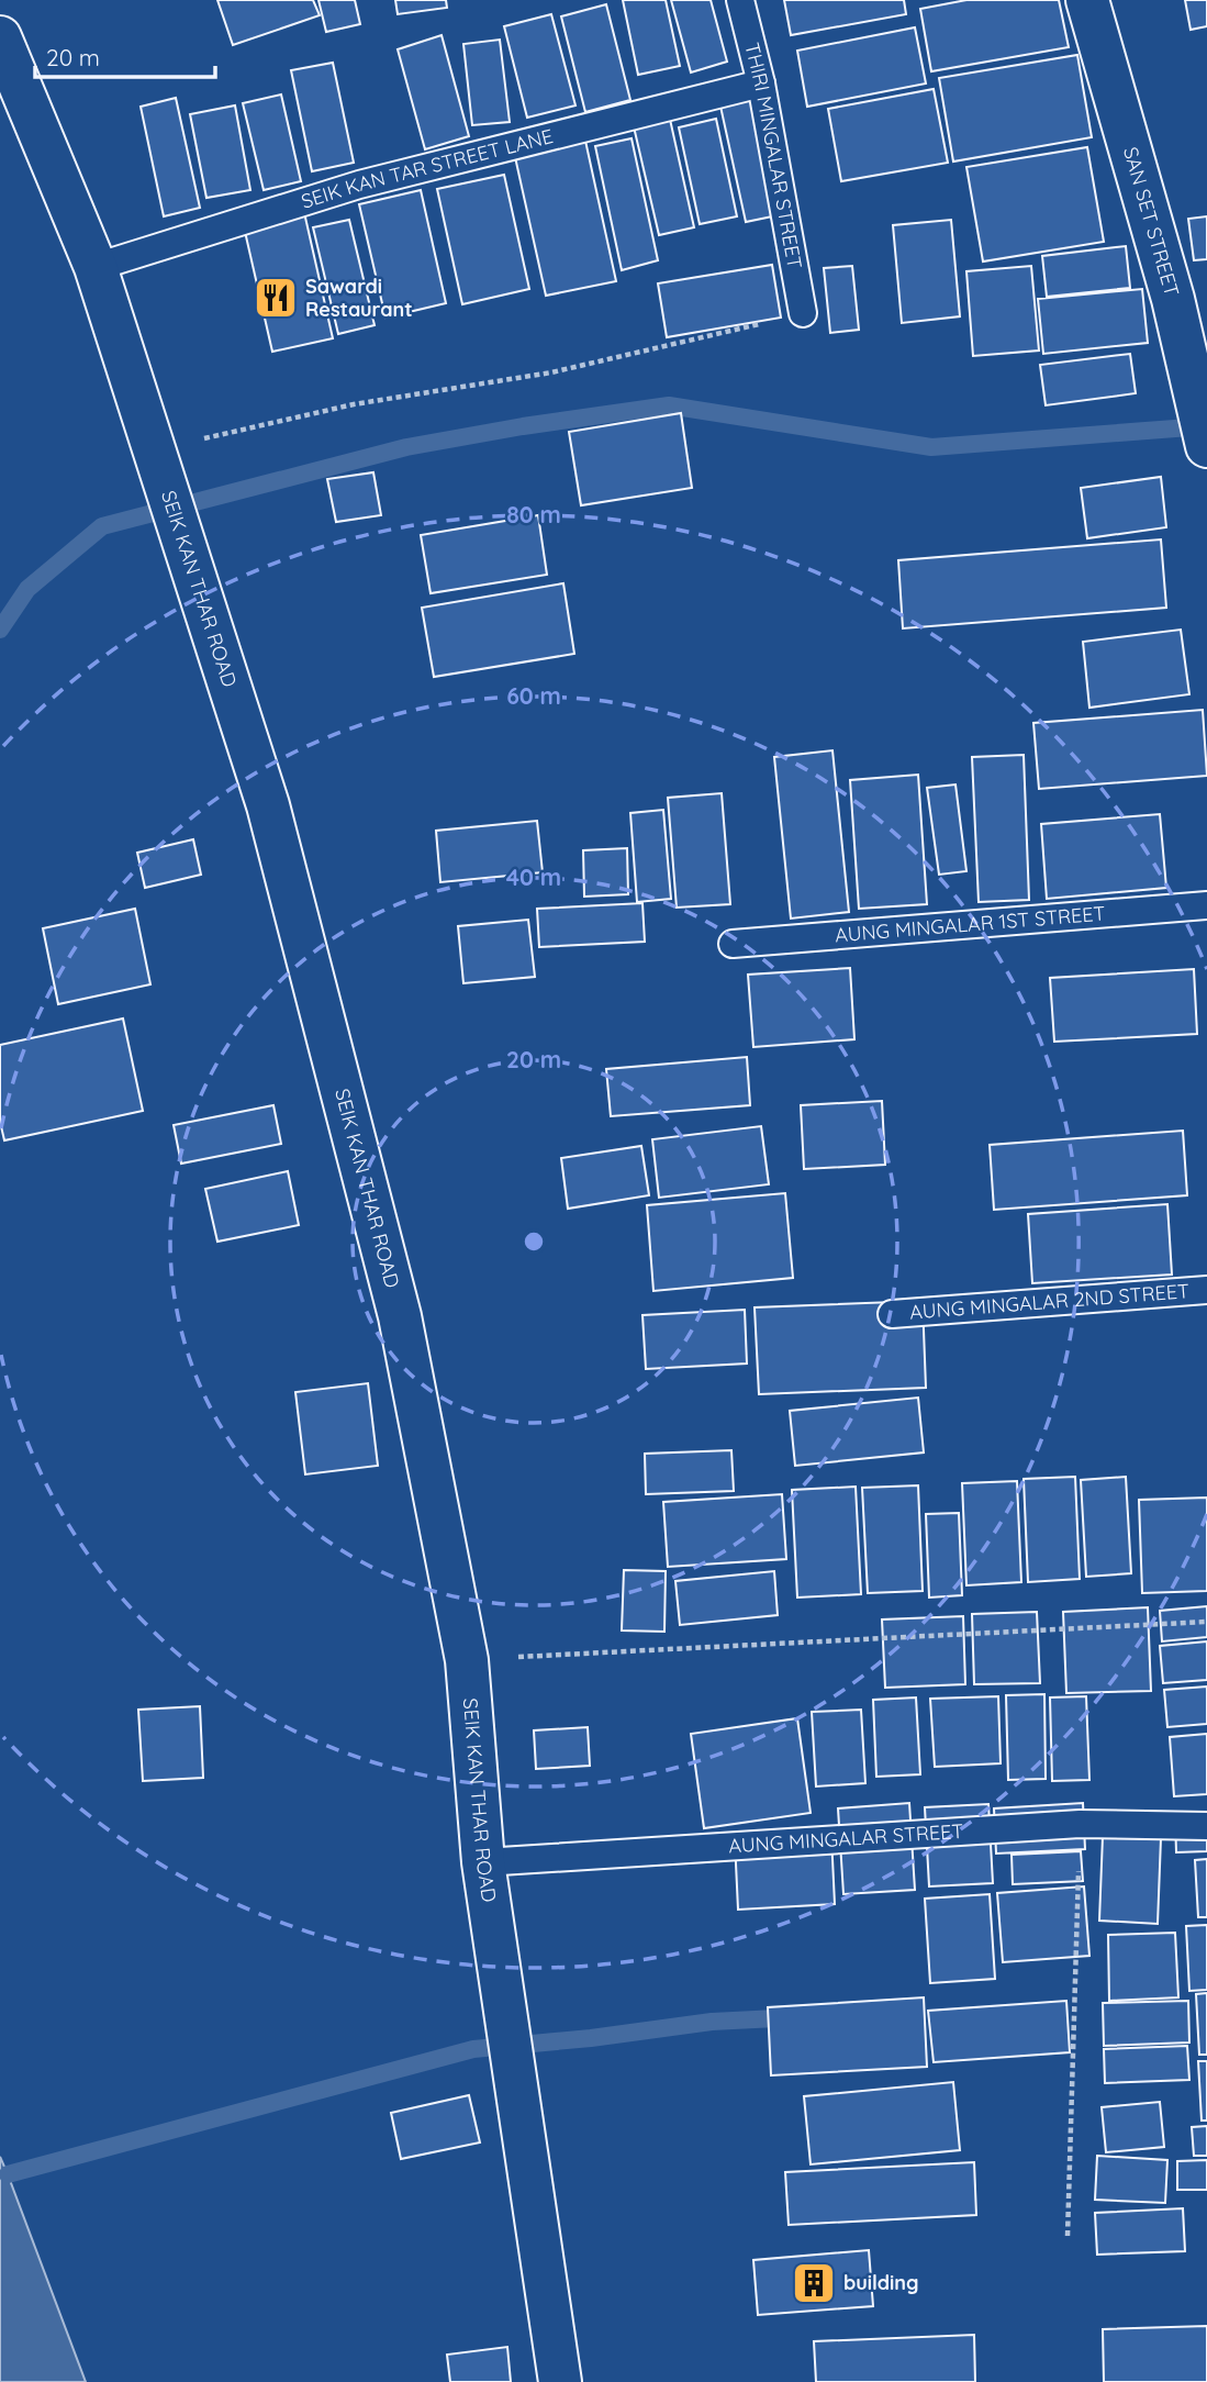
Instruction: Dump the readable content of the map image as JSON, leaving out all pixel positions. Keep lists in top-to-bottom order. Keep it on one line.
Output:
{"streets":{"street":["SAN SET STREET","SEIK KAN THAR ROAD"],"lane":["THIRI MINGALAR STREET","SEIK KAN TAR STREET LANE","AUNG MINGALAR 1ST STREET","AUNG MINGALAR 2ND STREET","AUNG MINGALAR STREET"]},"crossings":[["THIRI MINGALAR STREET","SEIK KAN TAR STREET LANE"],["SEIK KAN TAR STREET LANE","SEIK KAN THAR ROAD"],["SEIK KAN THAR ROAD","AUNG MINGALAR STREET"]],"places":{"restaurant":["Sawardi Restaurant"],"building":["building"]},"scale_bar":"20 m","rings":["80 m","60 m","40 m","20 m"]}
